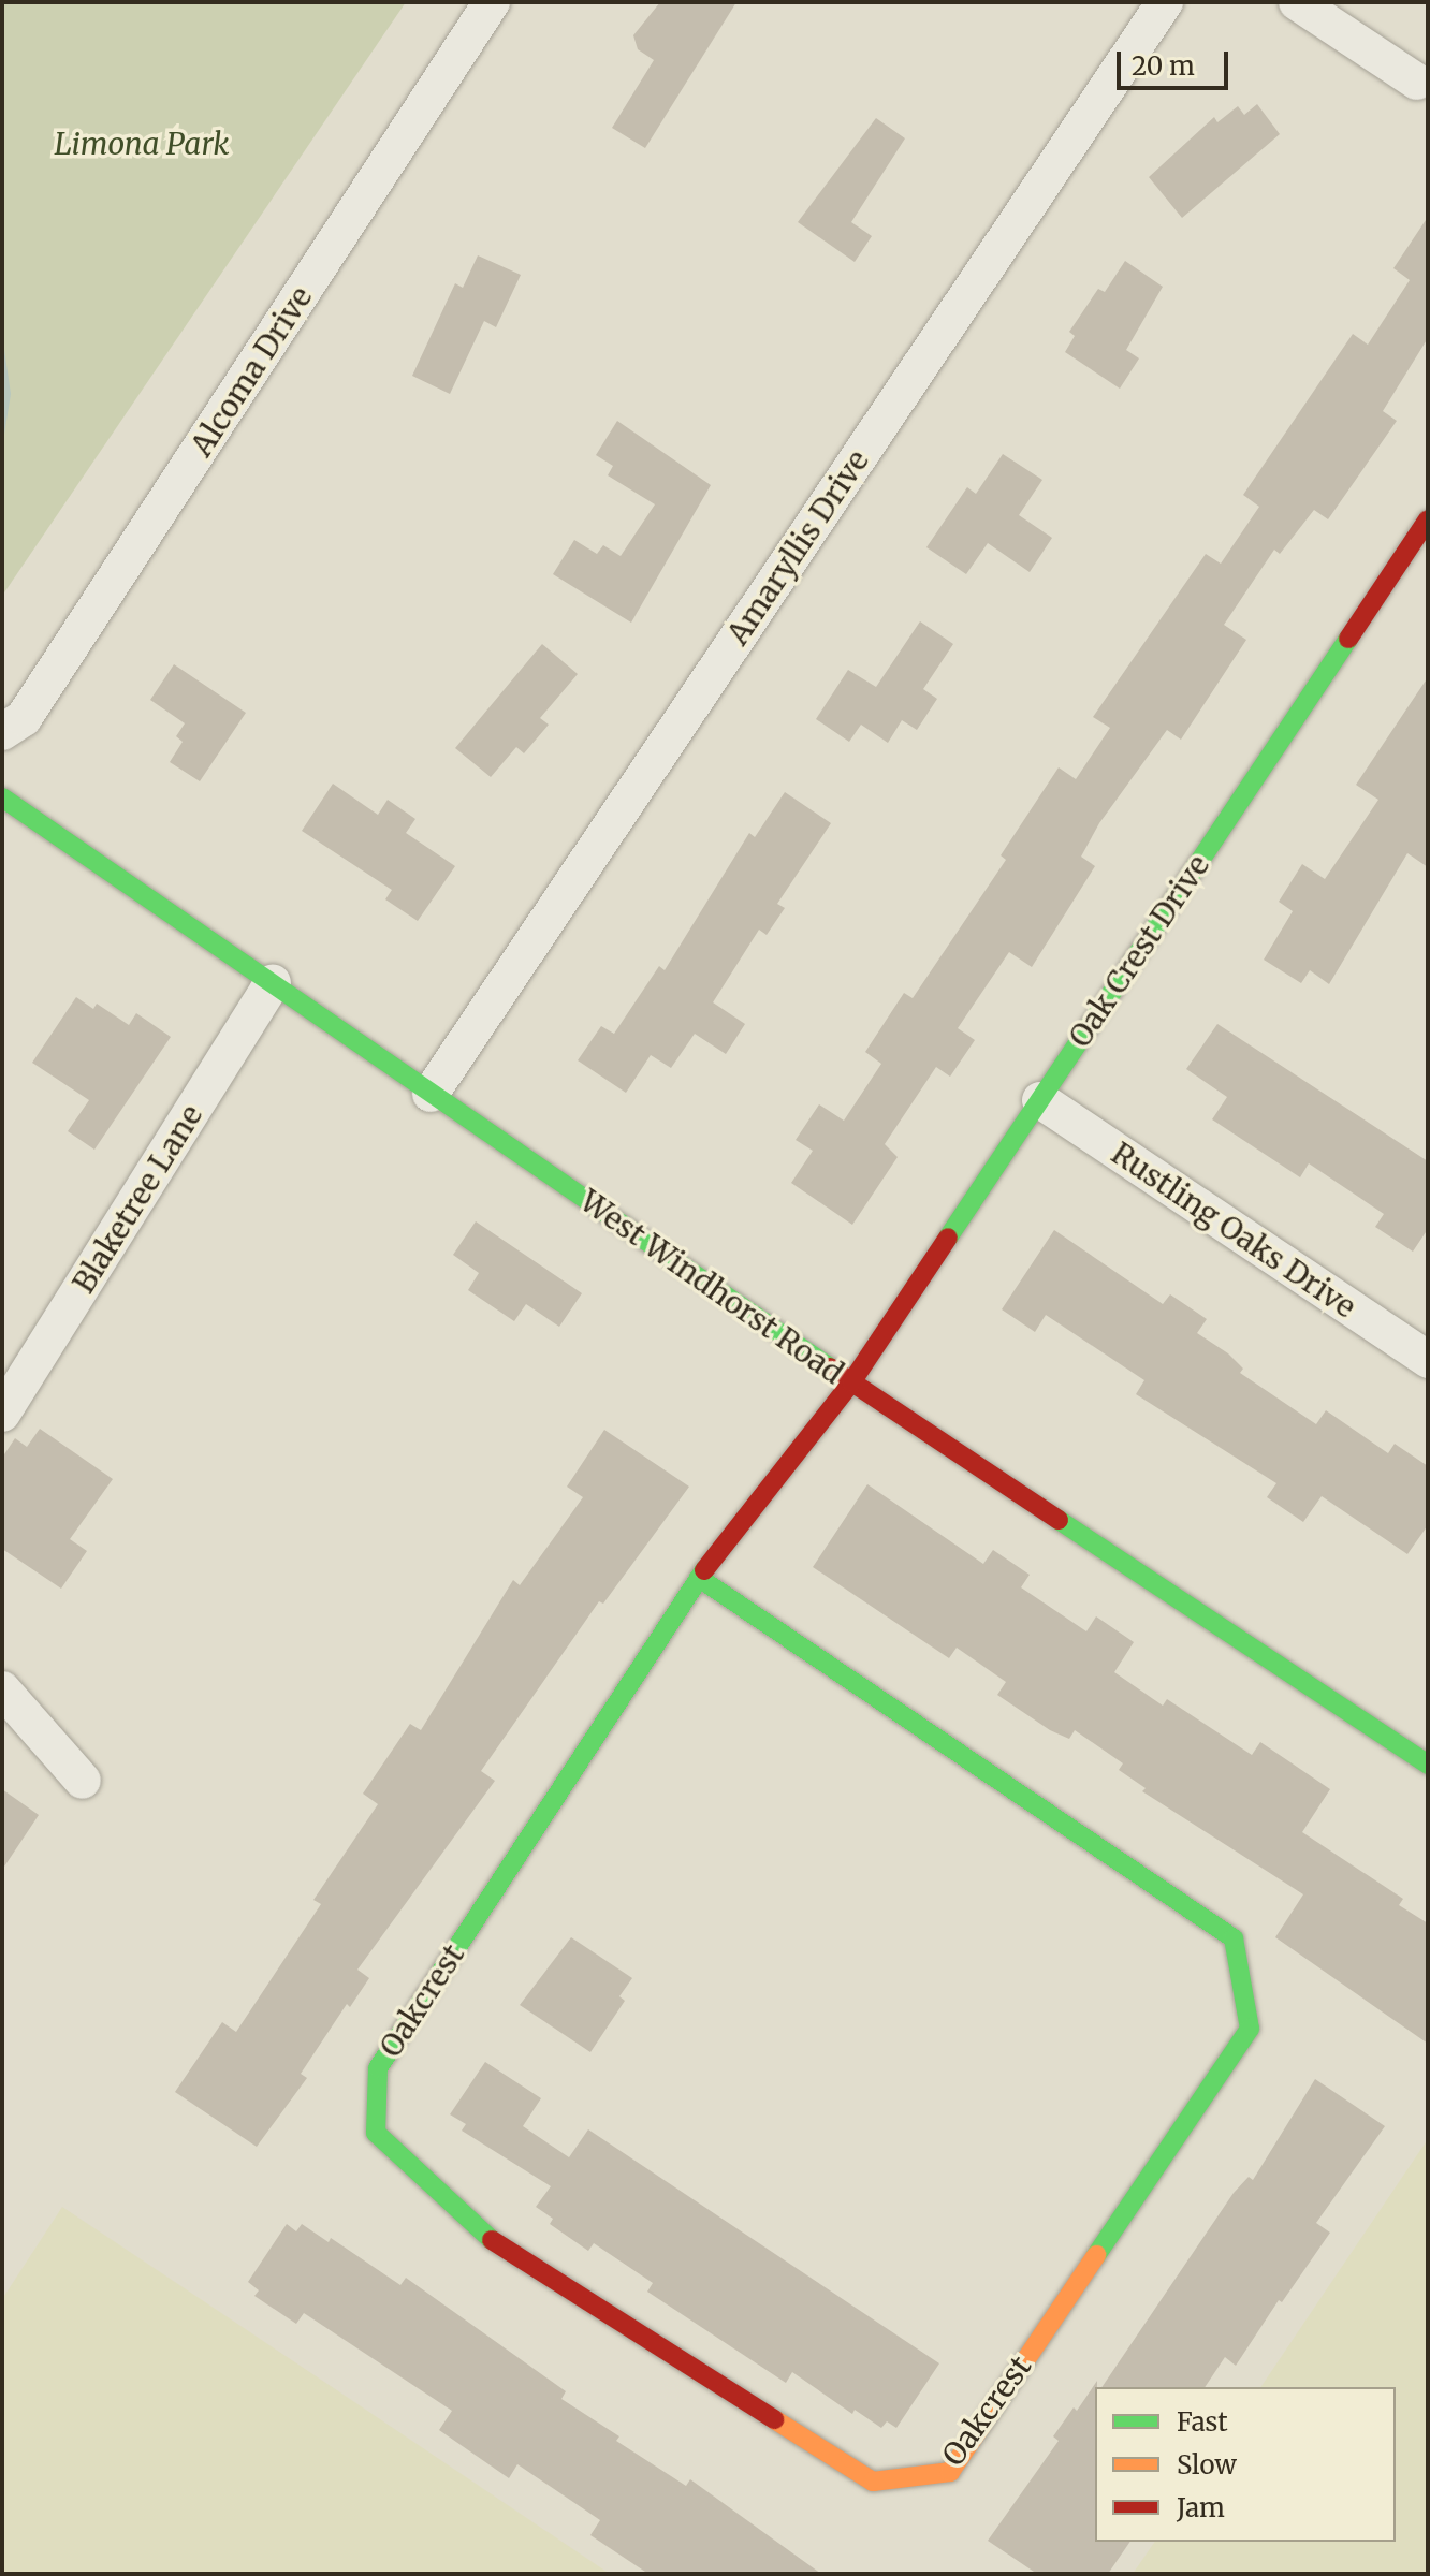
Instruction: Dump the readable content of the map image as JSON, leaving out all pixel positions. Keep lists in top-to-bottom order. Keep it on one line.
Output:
{"streets":{"street":["Alcoma Drive","Amaryllis Drive","Oak Crest Drive","Blaketree Lane","Rustling Oaks Drive","West Windhorst Road","Oakcrest"]},"crossings":[["Amaryllis Drive","West Windhorst Road"],["Oak Crest Drive","Rustling Oaks Drive"],["Oak Crest Drive","West Windhorst Road"],["Oak Crest Drive","Oakcrest"],["Blaketree Lane","West Windhorst Road"],["West Windhorst Road","Oakcrest"]],"parks":["Limona Park"],"legend":["Fast","Slow","Jam"],"scale_bar":"20 m"}
